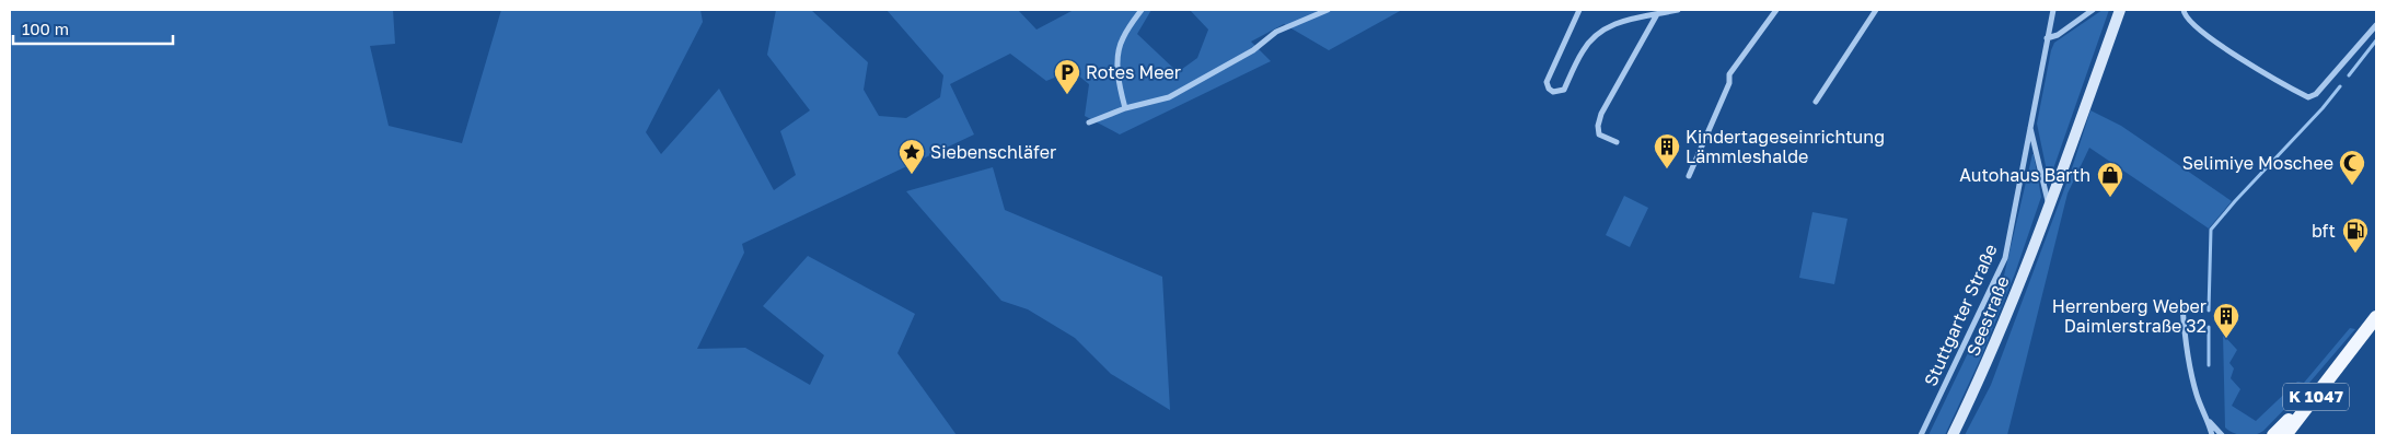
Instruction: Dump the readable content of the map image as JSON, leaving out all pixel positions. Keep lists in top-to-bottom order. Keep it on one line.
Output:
{"streets":{"main road":["Seestraße","K 1047"],"street":["Stuttgarter Straße"]},"places":{"parking":["Rotes Meer"],"building":["Kindertageseinrichtung Lämmleshalde","Herrenberg Weber Daimlerstraße 32"],"place":["Siebenschläfer"],"mosque":["Selimiye Moschee"],"shop":["Autohaus Barth"],"fuel station":["bft"]},"scale_bar":"100 m"}
